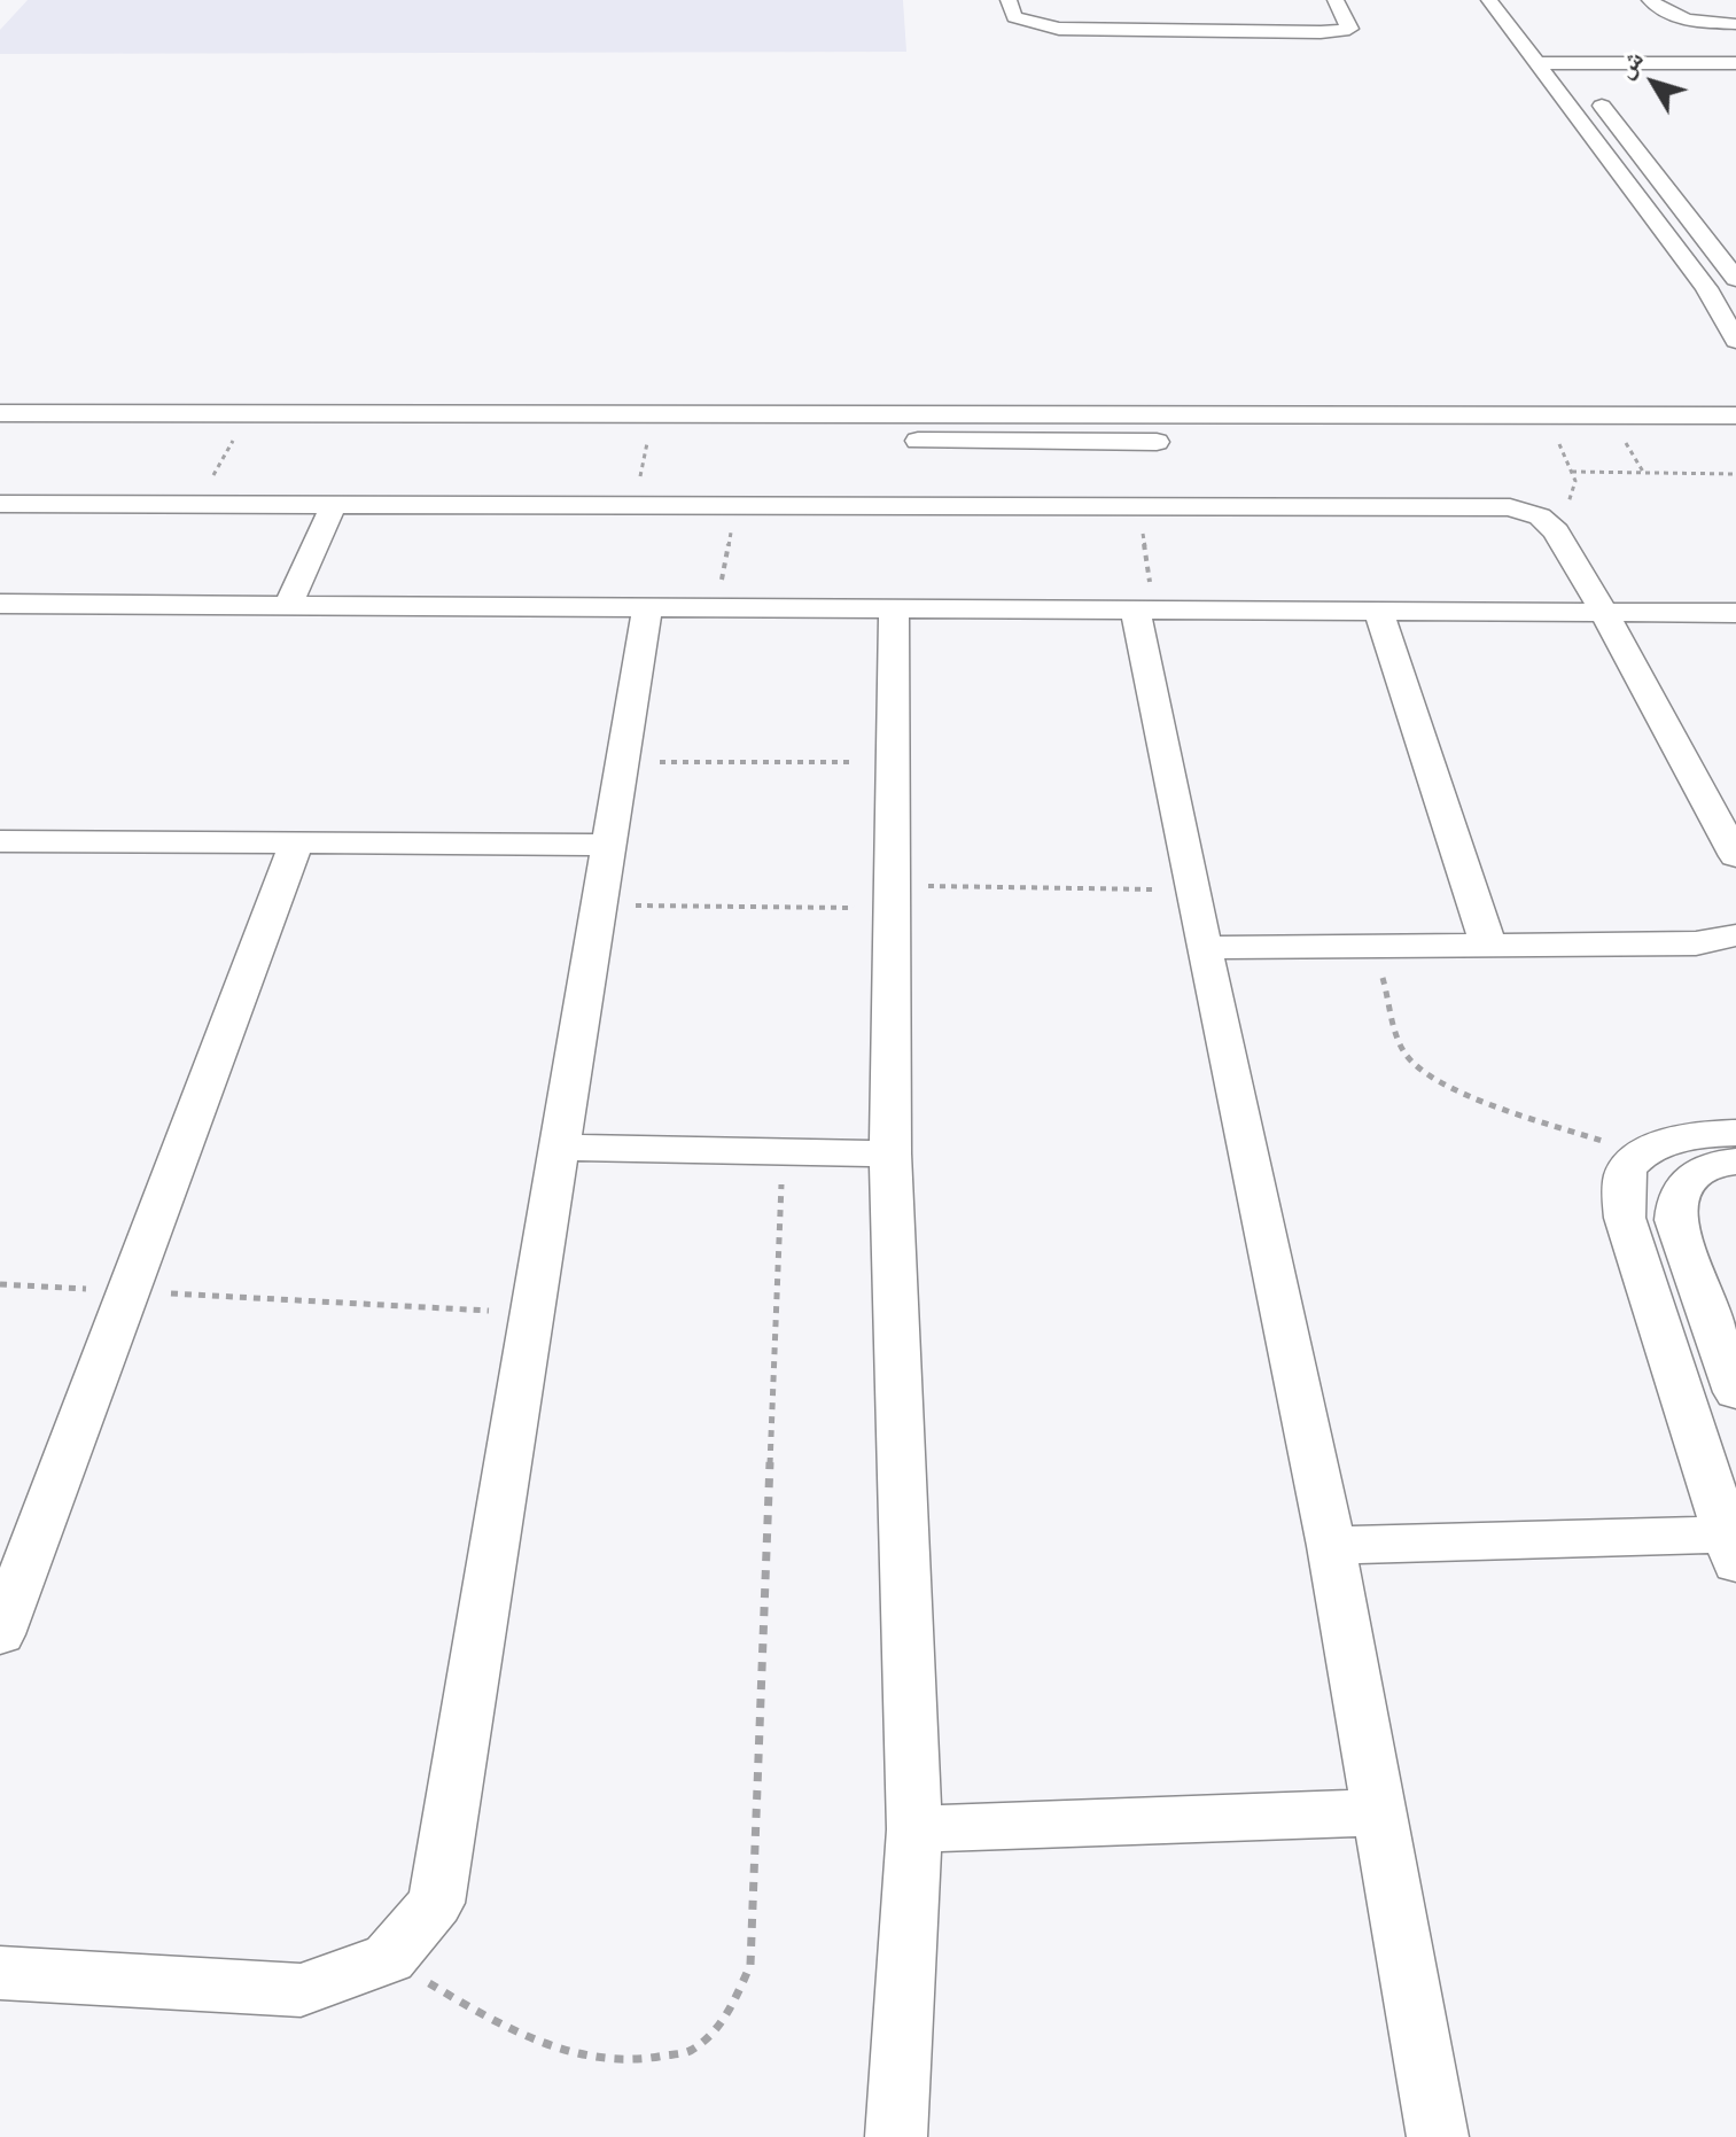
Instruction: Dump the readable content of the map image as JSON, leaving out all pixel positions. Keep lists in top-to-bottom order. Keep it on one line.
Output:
{"north":"top left"}
